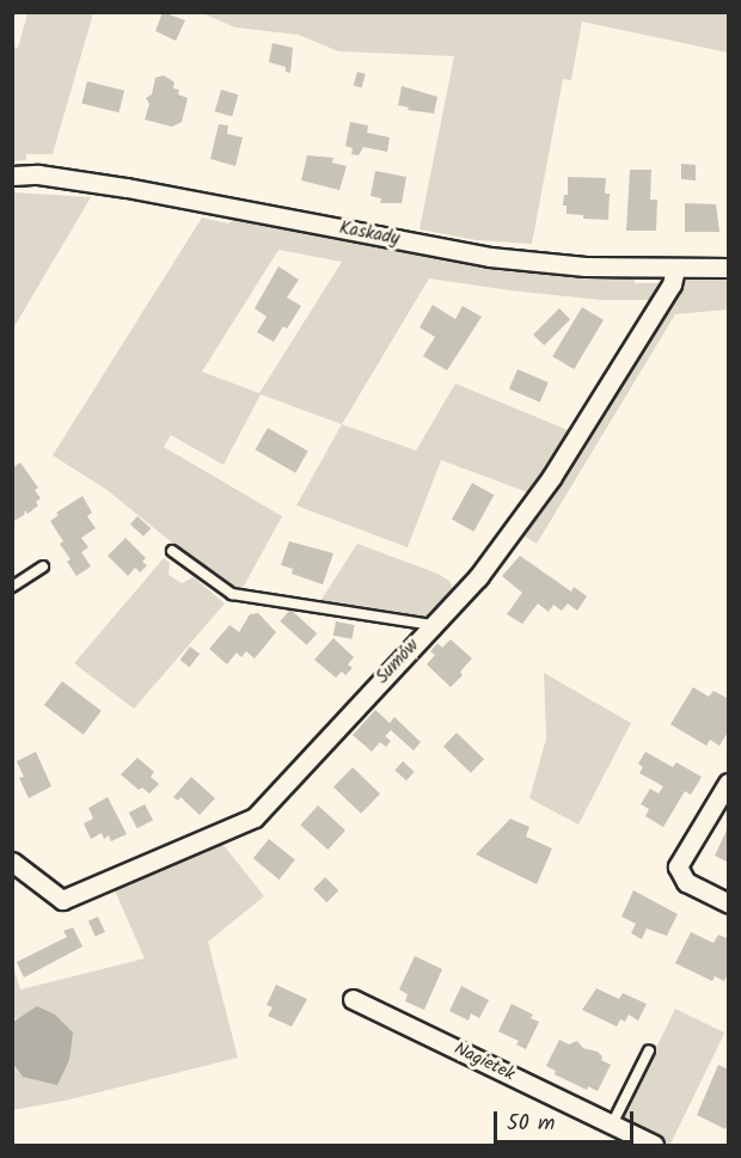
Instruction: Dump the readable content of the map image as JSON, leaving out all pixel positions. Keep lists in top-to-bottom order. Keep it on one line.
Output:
{"streets":{"street":["Kaskady","Sumów","Nagietek"]},"crossings":[["Kaskady","Sumów"]],"scale_bar":"50 m"}
